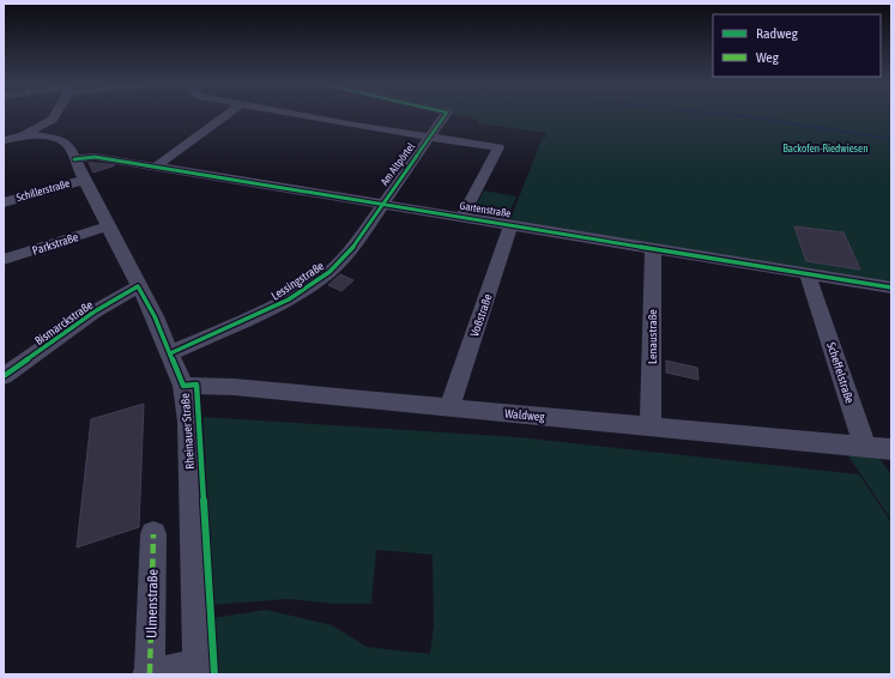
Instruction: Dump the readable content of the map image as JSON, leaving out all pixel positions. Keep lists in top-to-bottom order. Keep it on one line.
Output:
{"streets":{"street":["Am Altpörtel","Schillerstraße","Gartenstraße","Parkstraße","Lessingstraße","Voßstraße","Bismarckstraße","Lenaustraße","Scheffelstraße","Waldweg","Rheinauer Straße","Ulmenstraße"]},"crossings":[["Am Altpörtel","Gartenstraße"],["Am Altpörtel","Lessingstraße"],["Schillerstraße","Rheinauer Straße"],["Gartenstraße","Lessingstraße"],["Gartenstraße","Voßstraße"],["Gartenstraße","Lenaustraße"],["Gartenstraße","Scheffelstraße"],["Gartenstraße","Rheinauer Straße"],["Parkstraße","Rheinauer Straße"],["Lessingstraße","Rheinauer Straße"],["Voßstraße","Waldweg"],["Bismarckstraße","Rheinauer Straße"],["Lenaustraße","Waldweg"],["Scheffelstraße","Waldweg"],["Waldweg","Rheinauer Straße"]],"parks":["Backofen-Riedwiesen"],"legend":["Radweg","Weg"]}
